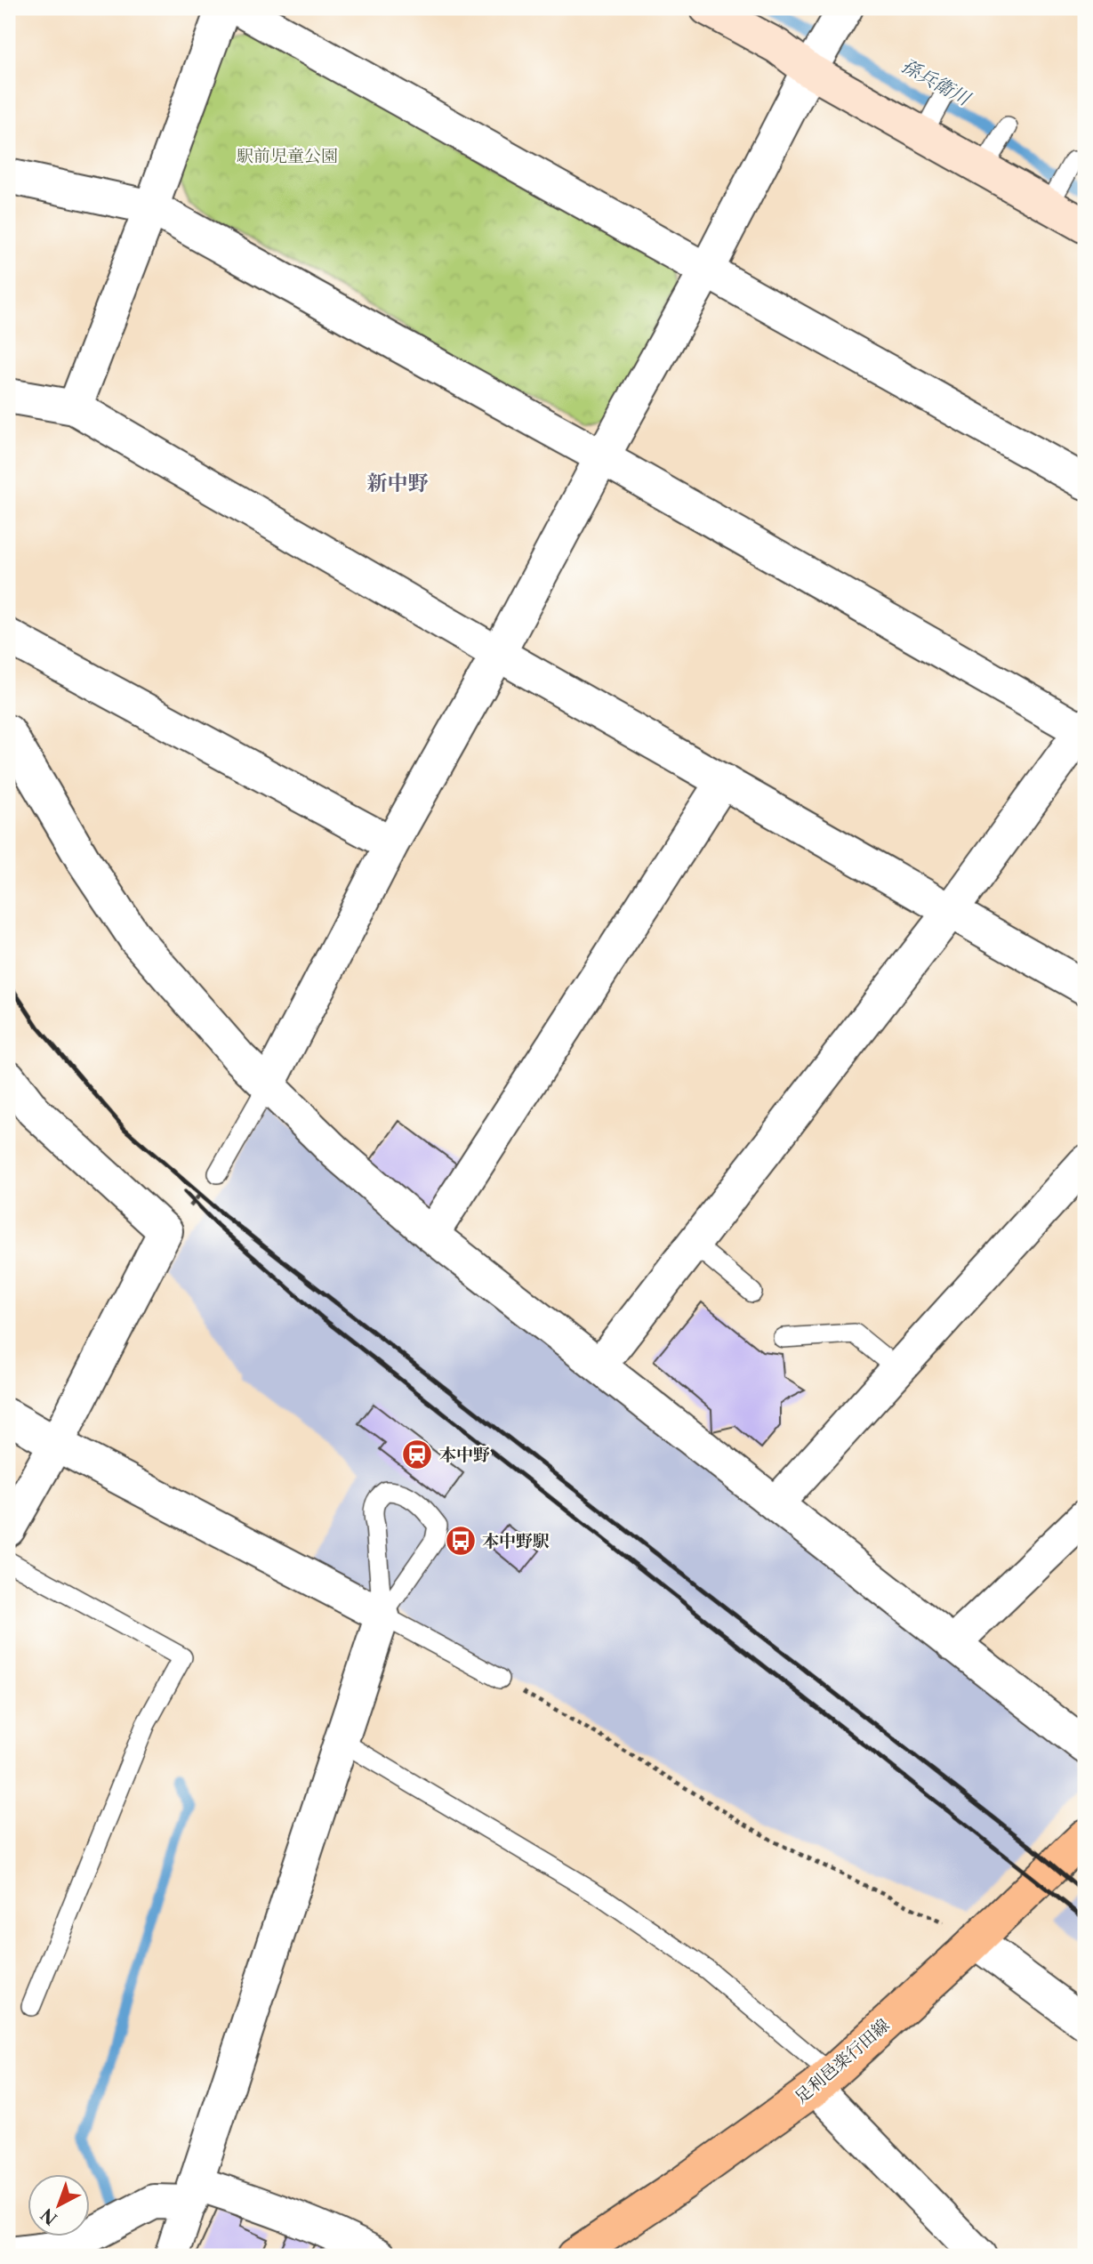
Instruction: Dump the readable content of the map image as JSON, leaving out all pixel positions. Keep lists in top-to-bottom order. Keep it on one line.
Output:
{"streets":{"main road":["足利邑楽行田線"]},"districts":["新中野"],"water":["孫兵衛川"],"parks":["駅前児童公園"],"places":{"station":["本中野"],"bus stop":["本中野駅"]},"north":"bottom left"}
